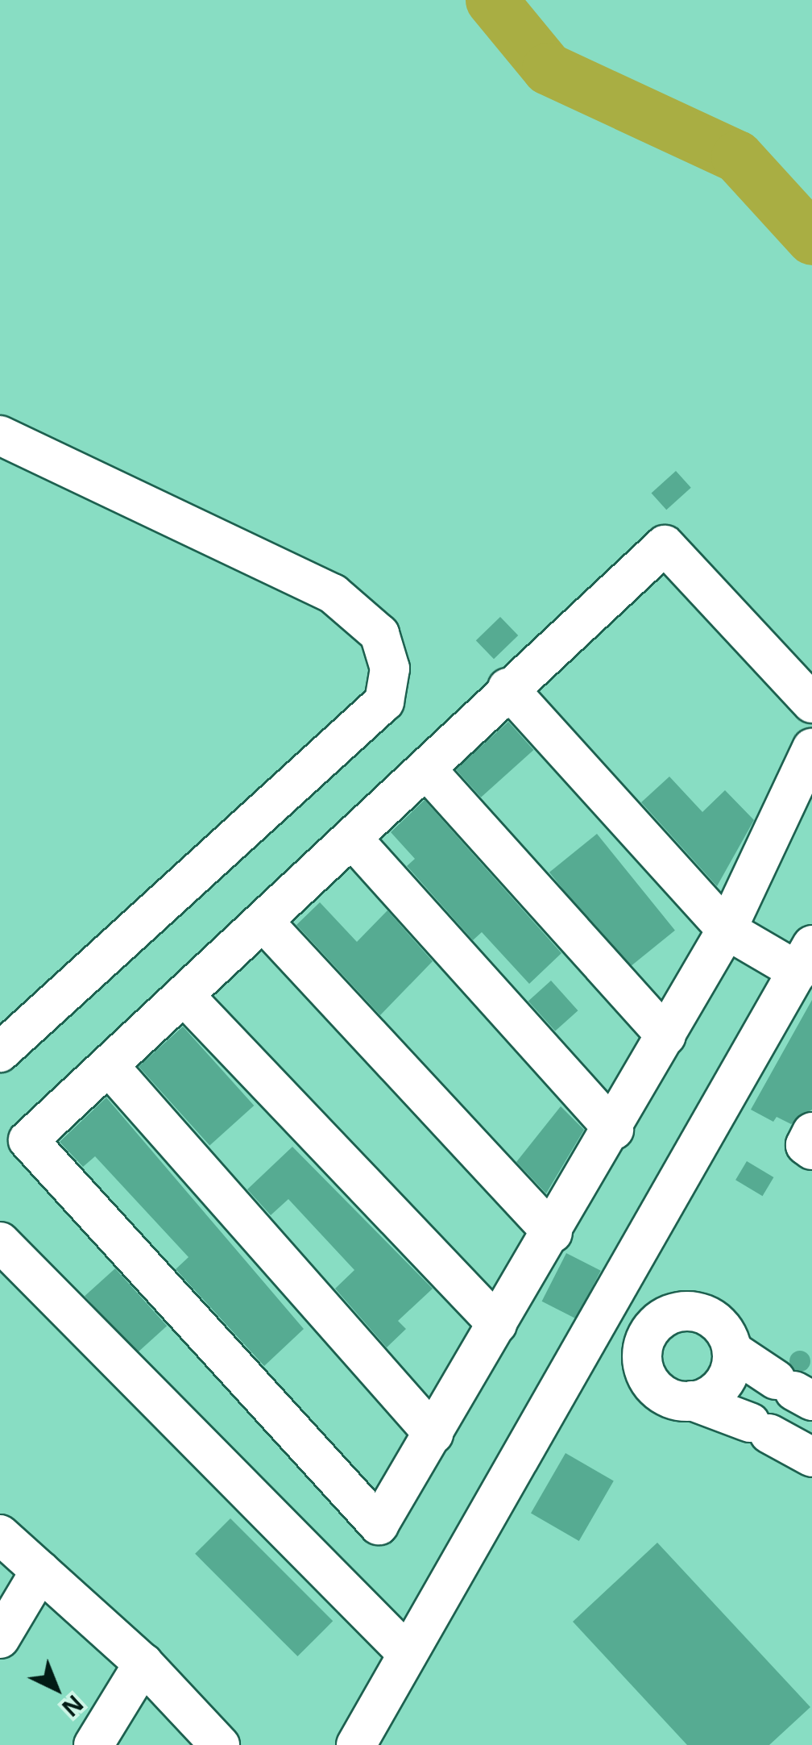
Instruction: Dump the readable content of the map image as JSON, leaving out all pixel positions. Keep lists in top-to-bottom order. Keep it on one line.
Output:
{"north":"bottom right"}
